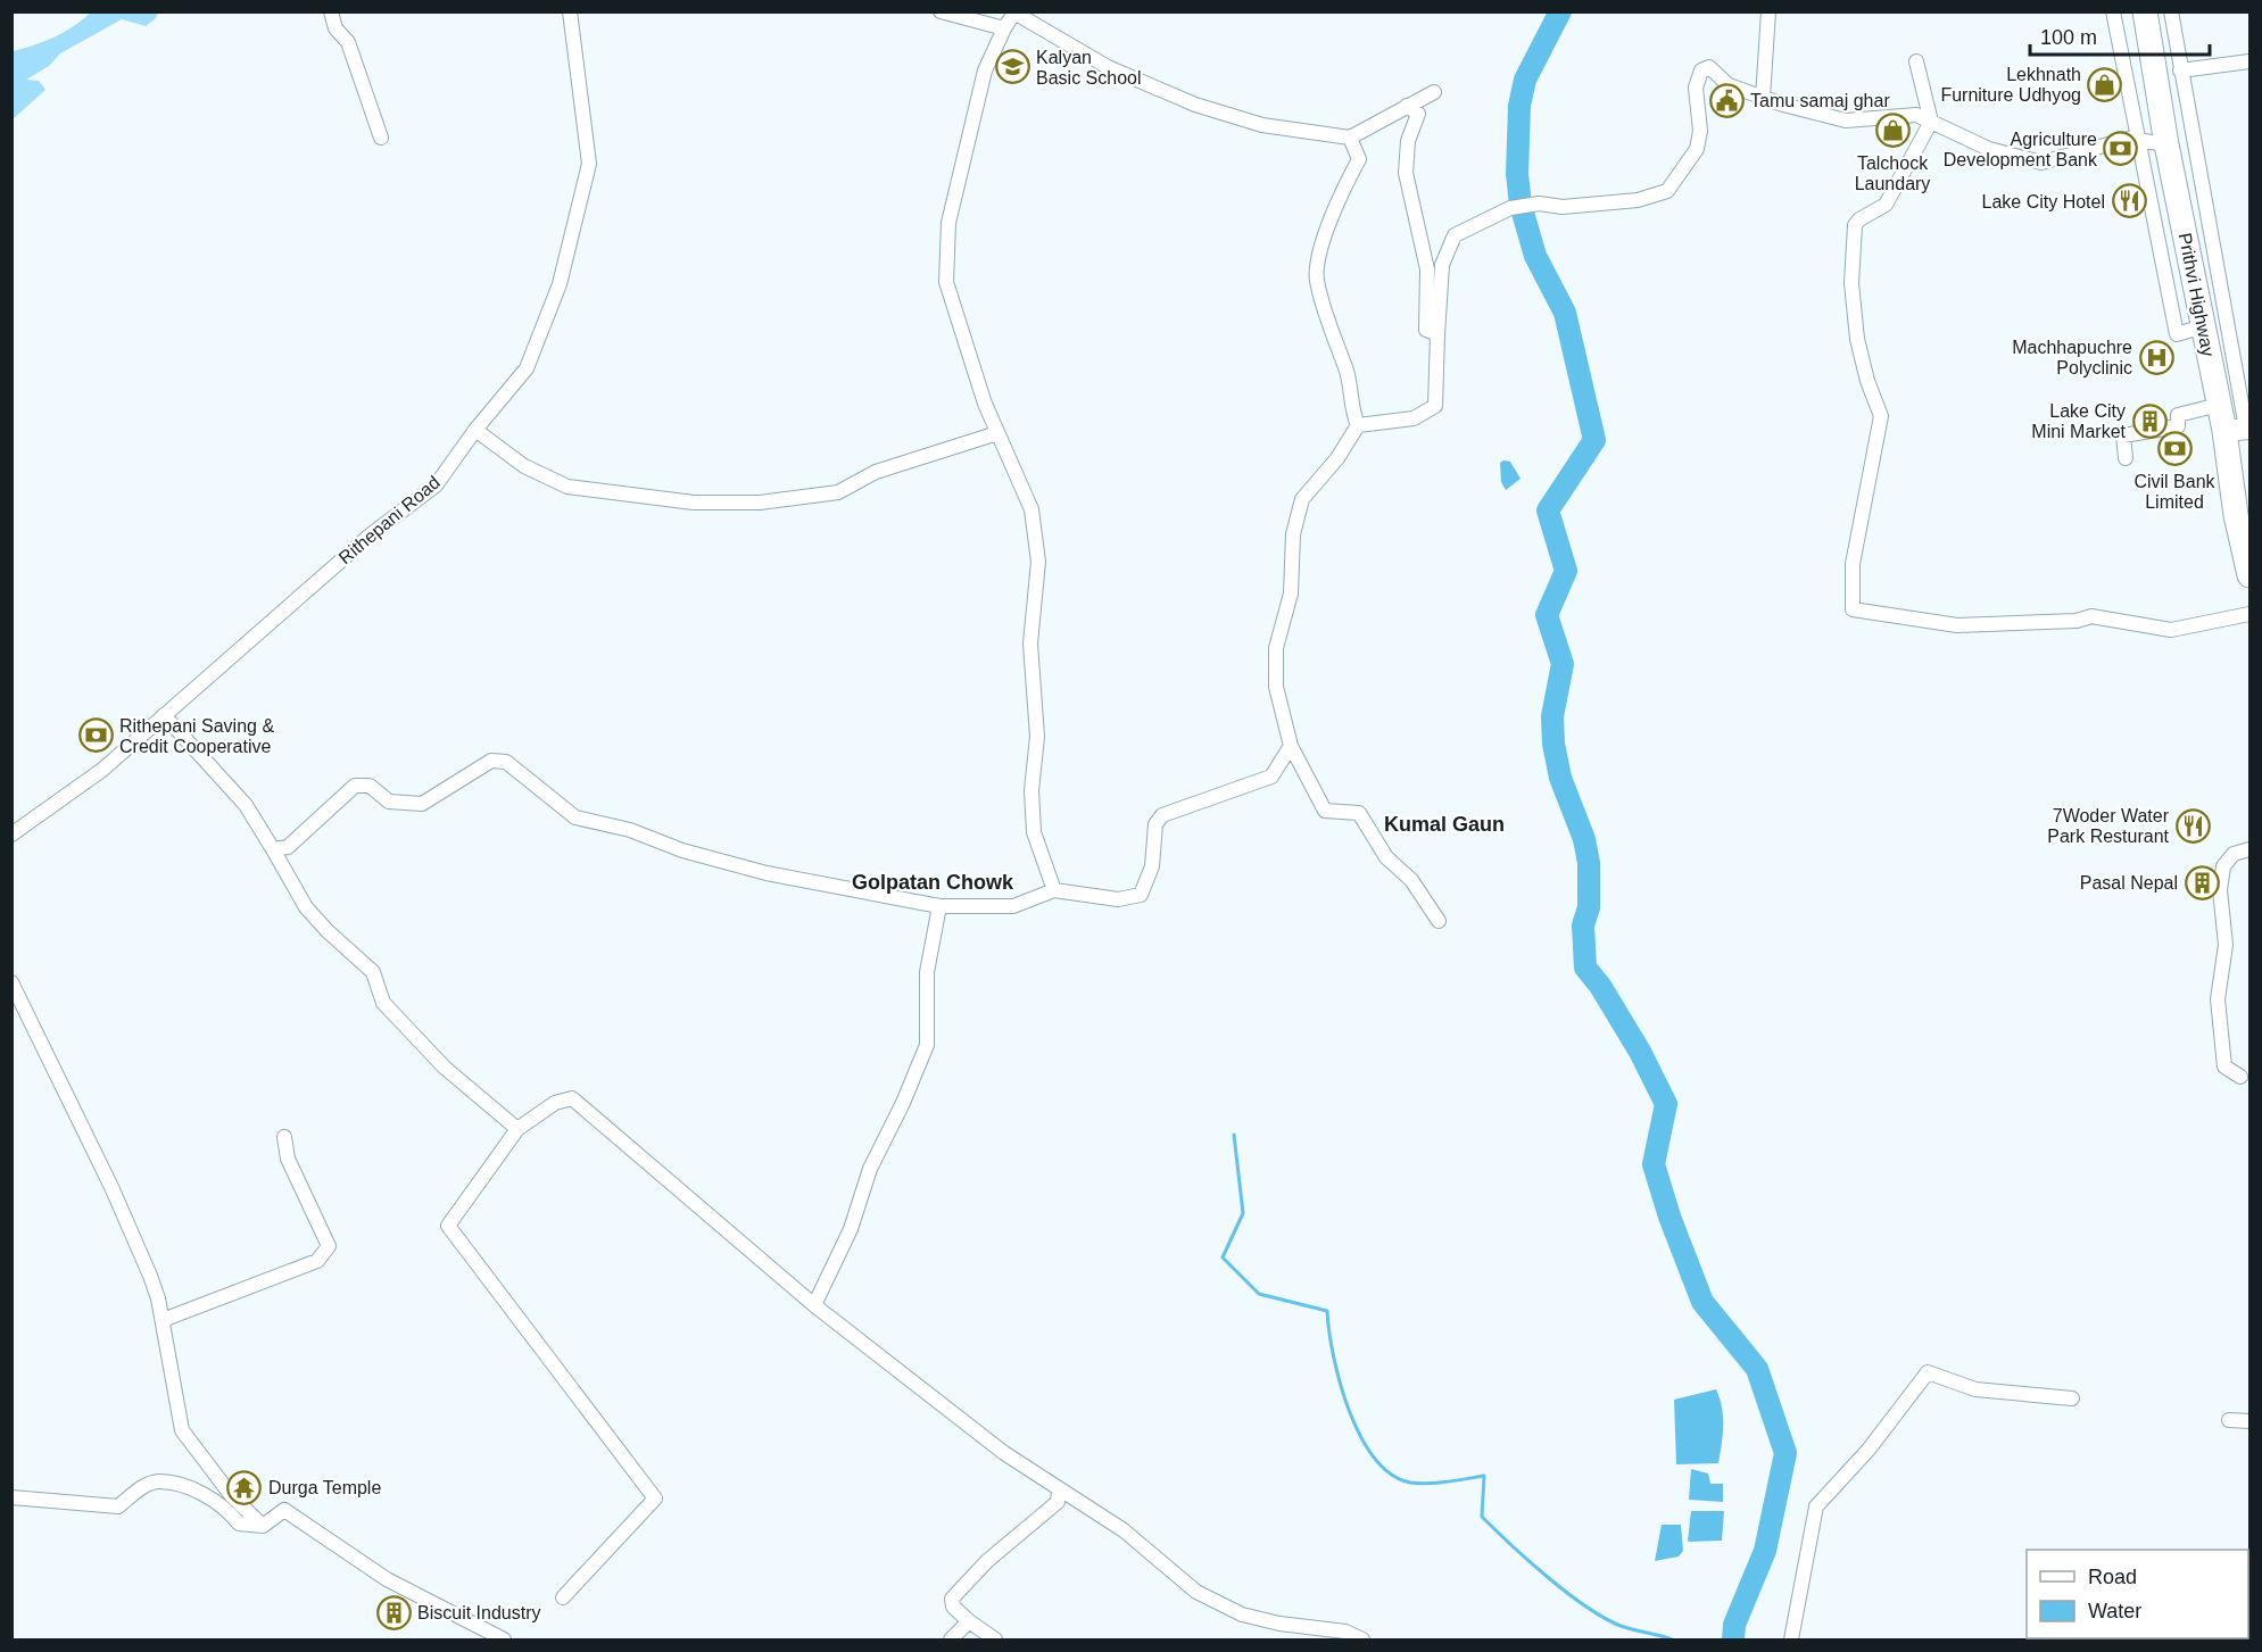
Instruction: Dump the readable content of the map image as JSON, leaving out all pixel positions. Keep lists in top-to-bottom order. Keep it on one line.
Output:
{"streets":{"highway":["Prithvi Highway"],"street":["Rithepani Road"]},"districts":["Kumal Gaun","Golpatan Chowk"],"places":{"school or university":["Kalyan Basic School"],"shop":["Lekhnath Furniture Udhyog","Talchock Laundary"],"public building":["Tamu samaj ghar"],"bank":["Agriculture Development Bank","Civil Bank Limited","Rithepani Saving & Credit Cooperative"],"restaurant":["Lake City Hotel","7Woder Water Park Resturant"],"hospital":["Machhapuchre Polyclinic"],"building":["Lake City Mini Market","Pasal Nepal","Biscuit Industry"],"temple":["Durga Temple"]},"legend":["Road","Water"],"scale_bar":"100 m"}
